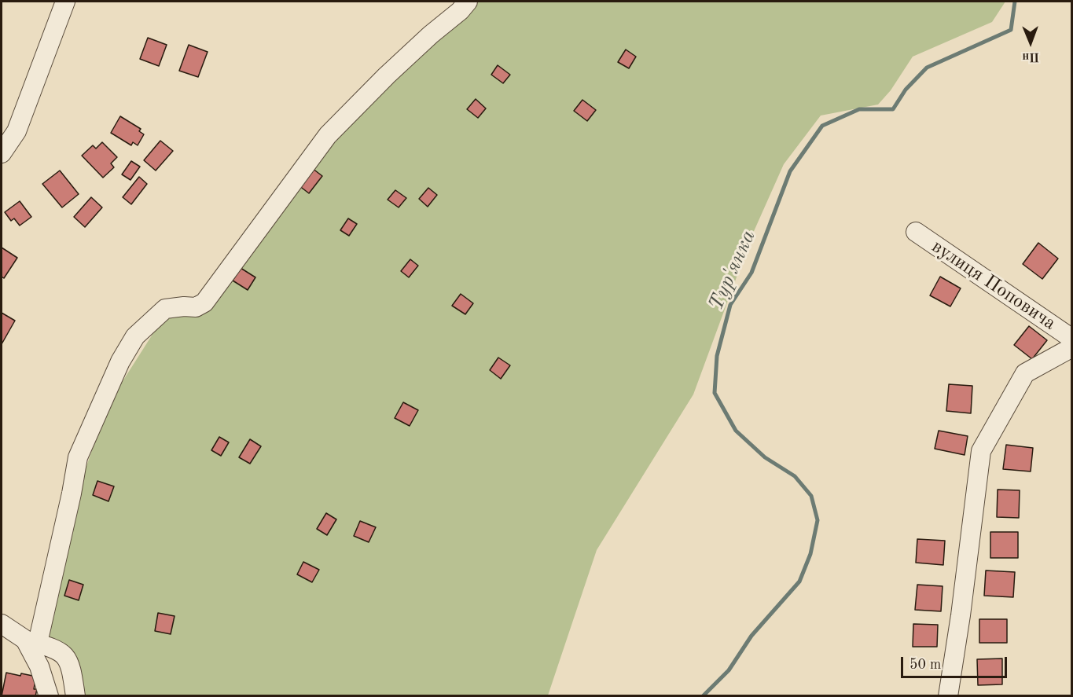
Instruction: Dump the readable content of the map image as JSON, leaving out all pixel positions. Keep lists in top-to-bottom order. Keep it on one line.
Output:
{"streets":{"street":["вулиця Поповича"]},"water":["Тур'янка"],"scale_bar":"50 m","north":"bottom"}
